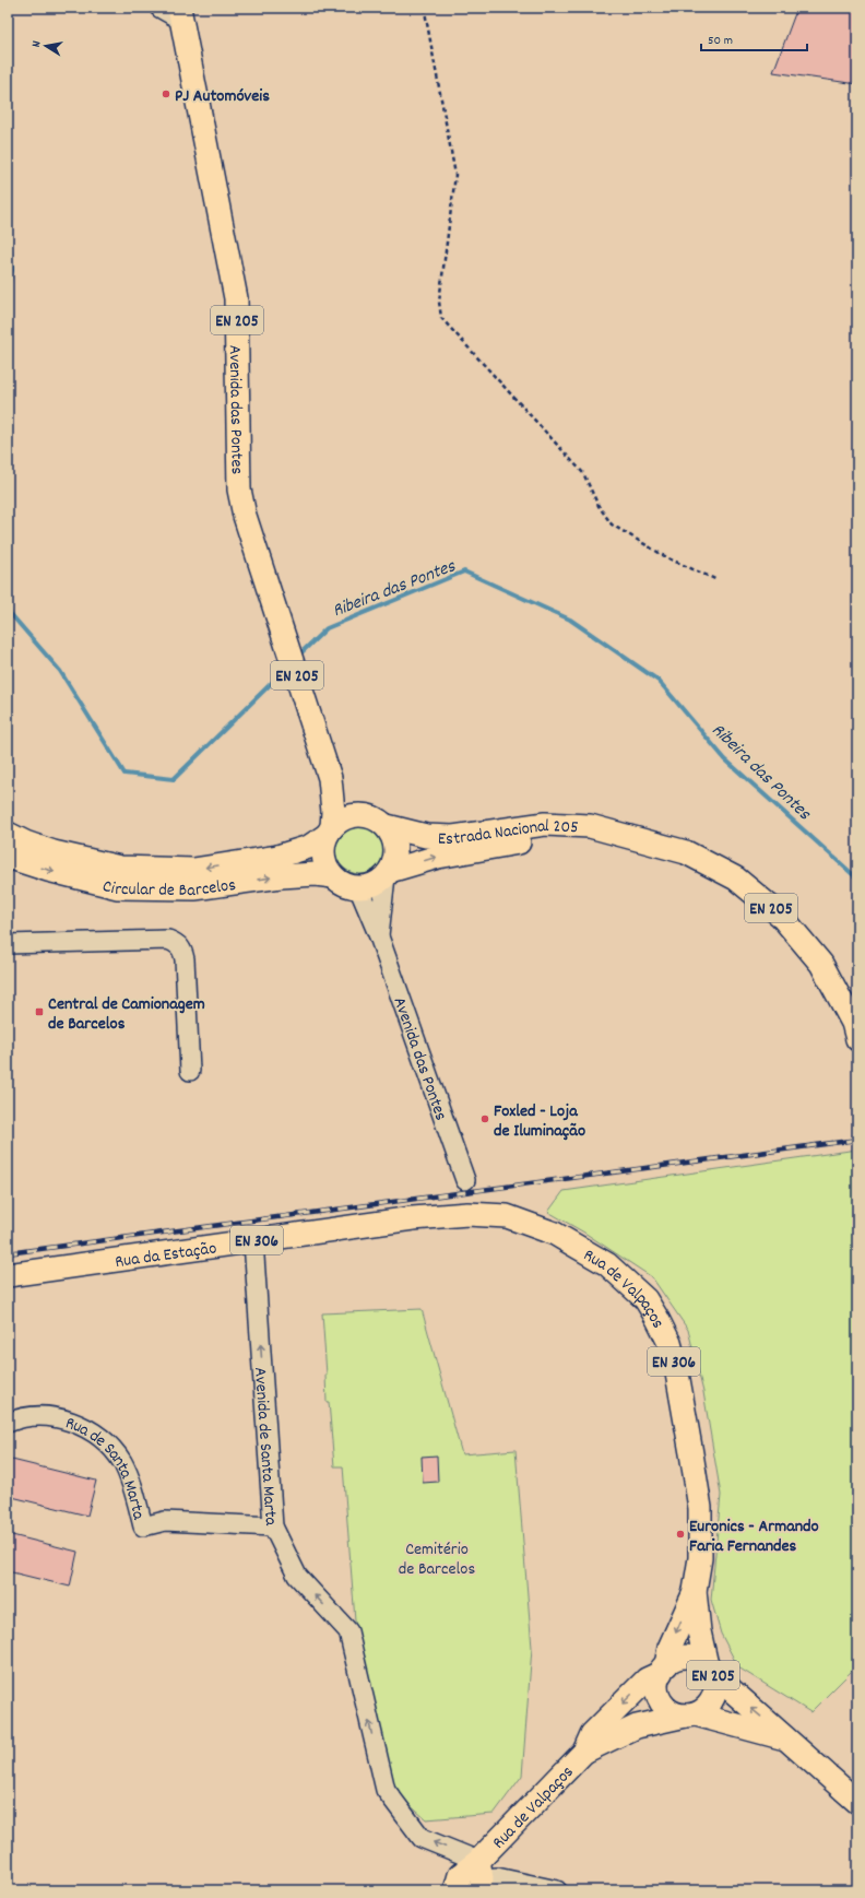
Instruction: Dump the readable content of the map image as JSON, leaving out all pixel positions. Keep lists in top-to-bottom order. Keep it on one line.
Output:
{"streets":{"main road":["EN 205","Avenida das Pontes","Estrada Nacional 205","Circular de Barcelos","EN 306","Rua da Estação","Rua de Valpaços"],"street":["Avenida de Santa Marta","Rua de Santa Marta"]},"crossings":[["EN 205","Avenida das Pontes"],["EN 205","Estrada Nacional 205"],["EN 205","Circular de Barcelos"],["EN 205","Rua de Valpaços"],["EN 205","Avenida de Santa Marta"],["Avenida das Pontes","Estrada Nacional 205"],["Avenida das Pontes","Circular de Barcelos"],["Estrada Nacional 205","Circular de Barcelos"],["Rua da Estação","Rua de Valpaços"],["Rua da Estação","Avenida de Santa Marta"],["Rua de Valpaços","Avenida de Santa Marta"],["Avenida de Santa Marta","Rua de Santa Marta"]],"one_way":["Avenida de Santa Marta"],"water":["Ribeira das Pontes"],"parks":["Cemitério de Barcelos"],"places":{"other":["PJ Automóveis","Foxled - Loja de Iluminação","Euronics - Armando Faria Fernandes"],"transit":["Central de Camionagem de Barcelos"]},"scale_bar":"50 m","north":"left"}
